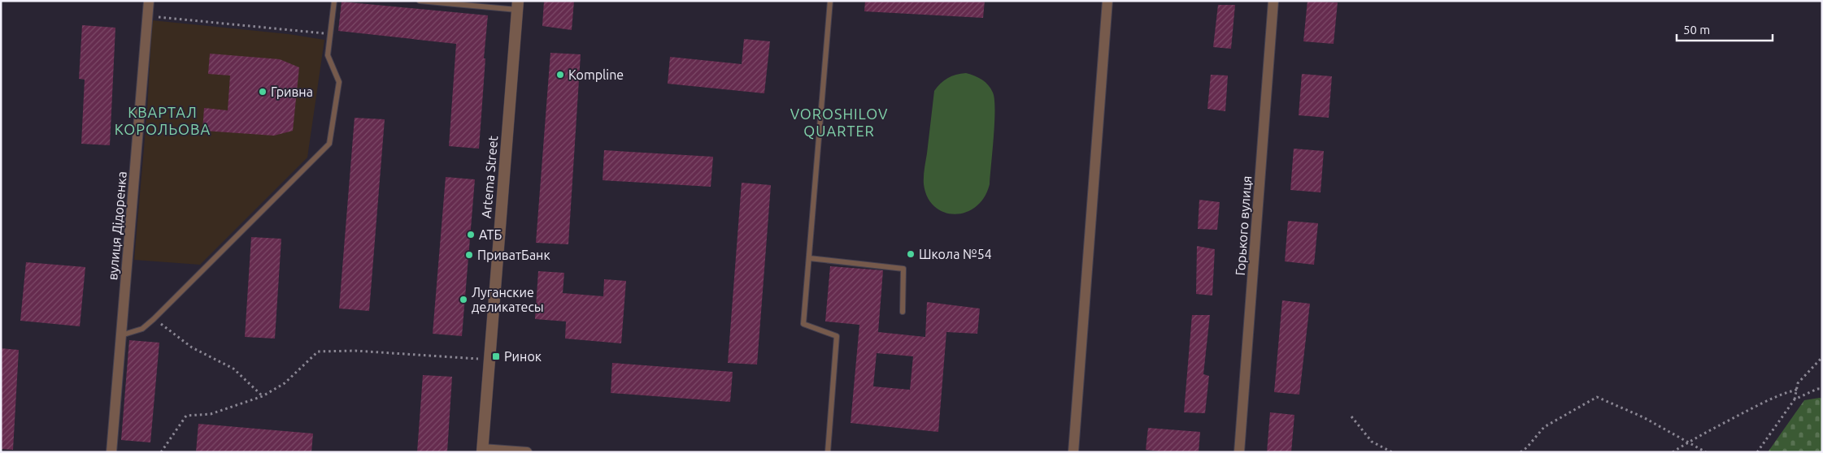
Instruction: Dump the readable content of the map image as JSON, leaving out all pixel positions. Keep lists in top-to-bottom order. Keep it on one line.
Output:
{"streets":{"street":["Artema Street","вулиця Дідоренка","Горького вулиця"]},"districts":["КВАРТАЛ КОРОЛЬОВА","VOROSHILOV QUARTER"],"places":{"other":["Kompline","Гривна","АТБ","Школа №54","ПриватБанк","Луганские деликатесы"],"transit":["Ринок"]},"scale_bar":"50 m"}
